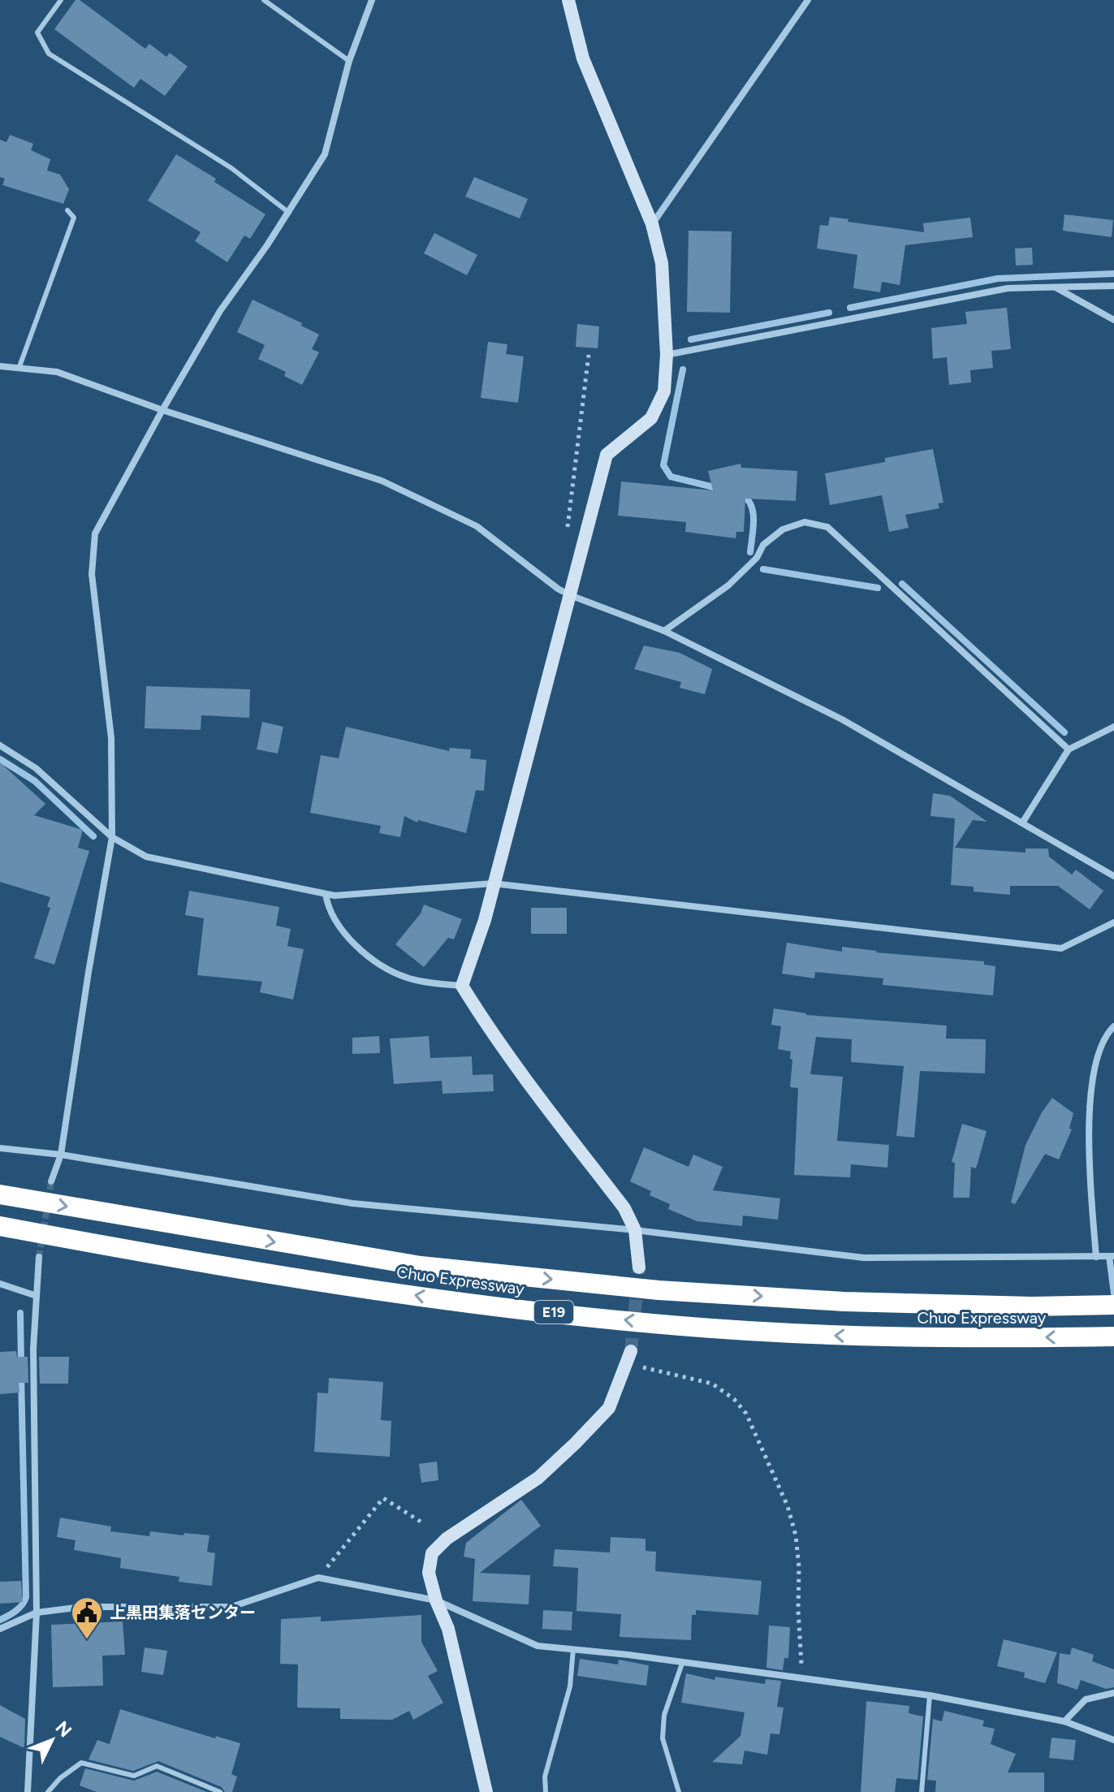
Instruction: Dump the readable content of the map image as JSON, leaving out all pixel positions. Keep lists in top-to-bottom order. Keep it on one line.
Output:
{"streets":{"highway":["Chuo Expressway","E19"]},"places":{"public building":["上黒田集落センター"]},"north":"top right"}
